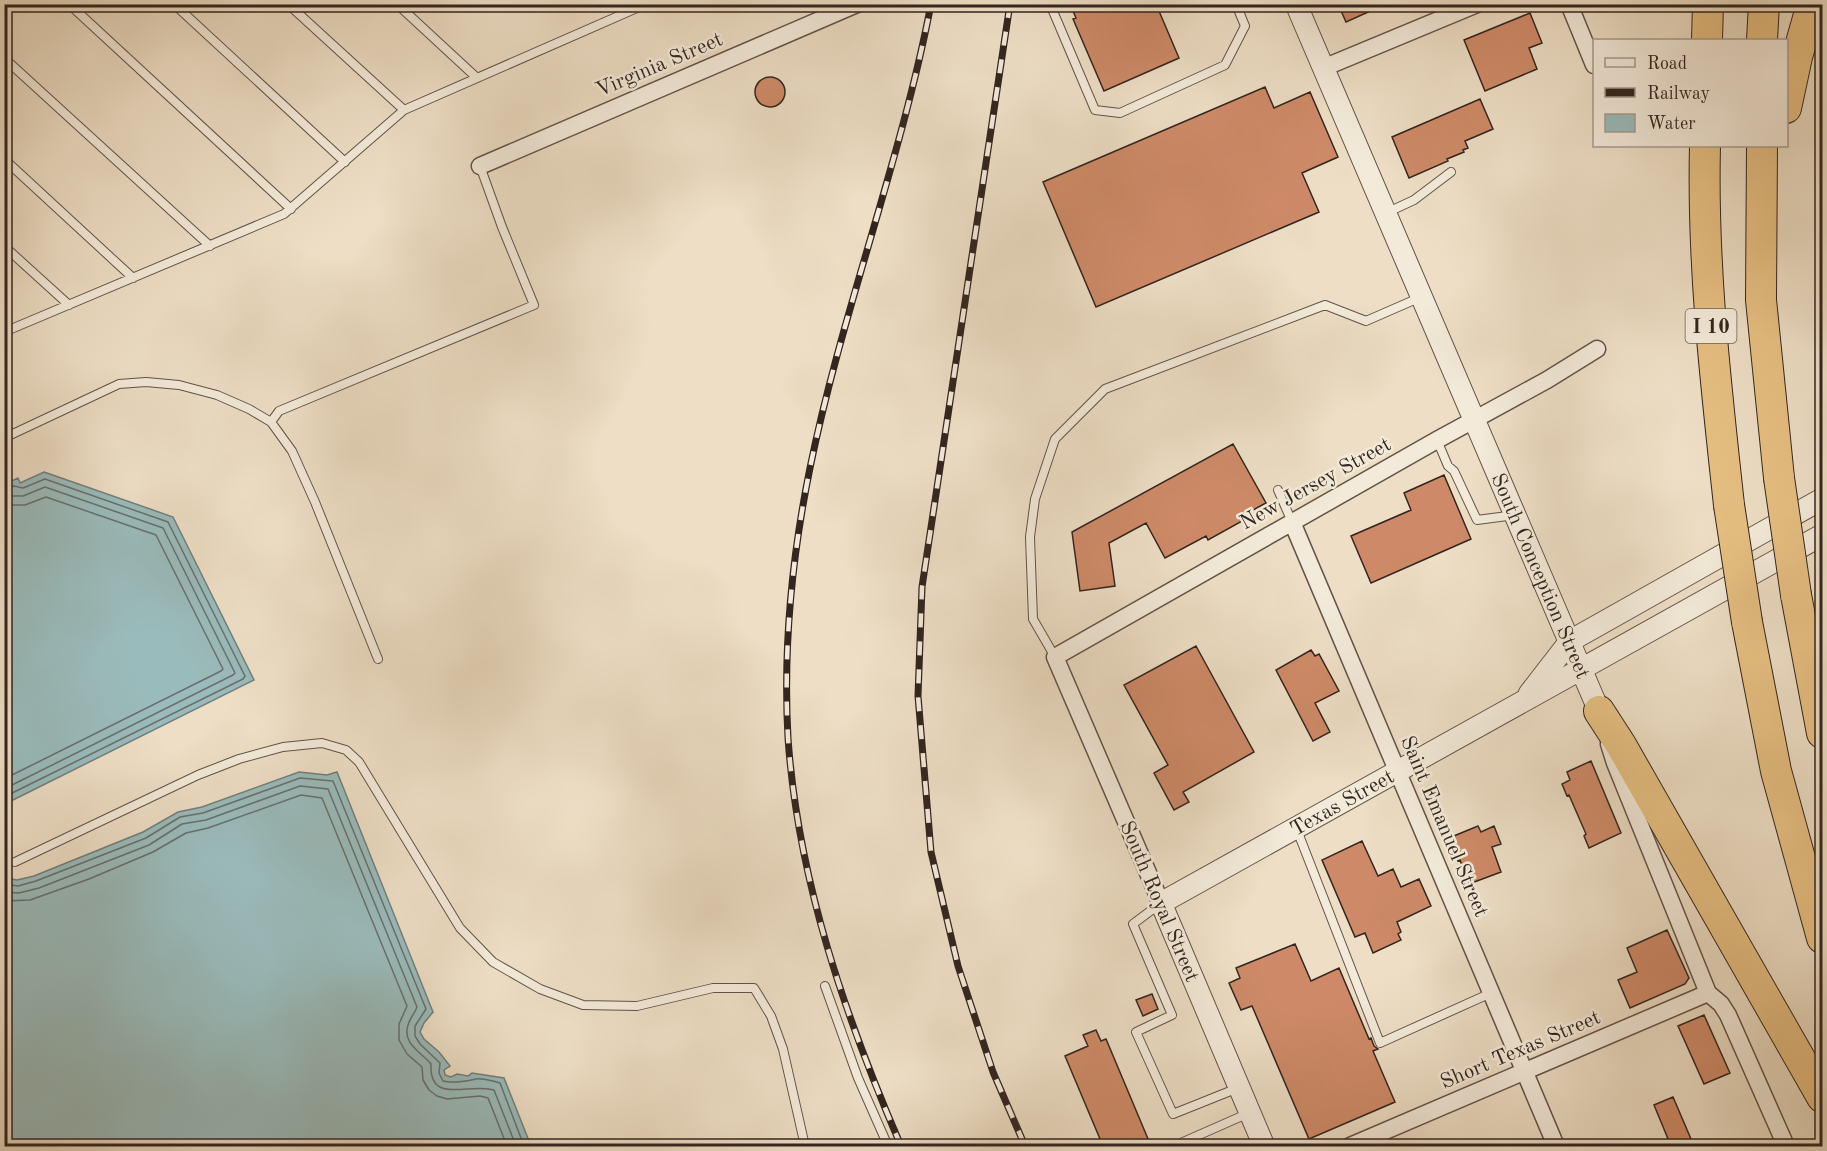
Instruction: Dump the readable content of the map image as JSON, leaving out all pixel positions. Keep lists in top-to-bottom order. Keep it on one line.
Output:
{"streets":{"highway":["I 10"],"street":["Virginia Street","New Jersey Street","South Conception Street","Texas Street","Saint Emanuel Street","South Royal Street","Short Texas Street"]},"crossings":[["New Jersey Street","South Conception Street"],["New Jersey Street","Saint Emanuel Street"],["New Jersey Street","South Royal Street"],["South Conception Street","Texas Street"],["South Conception Street","Short Texas Street"],["Texas Street","Saint Emanuel Street"],["Texas Street","South Royal Street"],["Saint Emanuel Street","Short Texas Street"]],"legend":["Road","Railway","Water"]}
